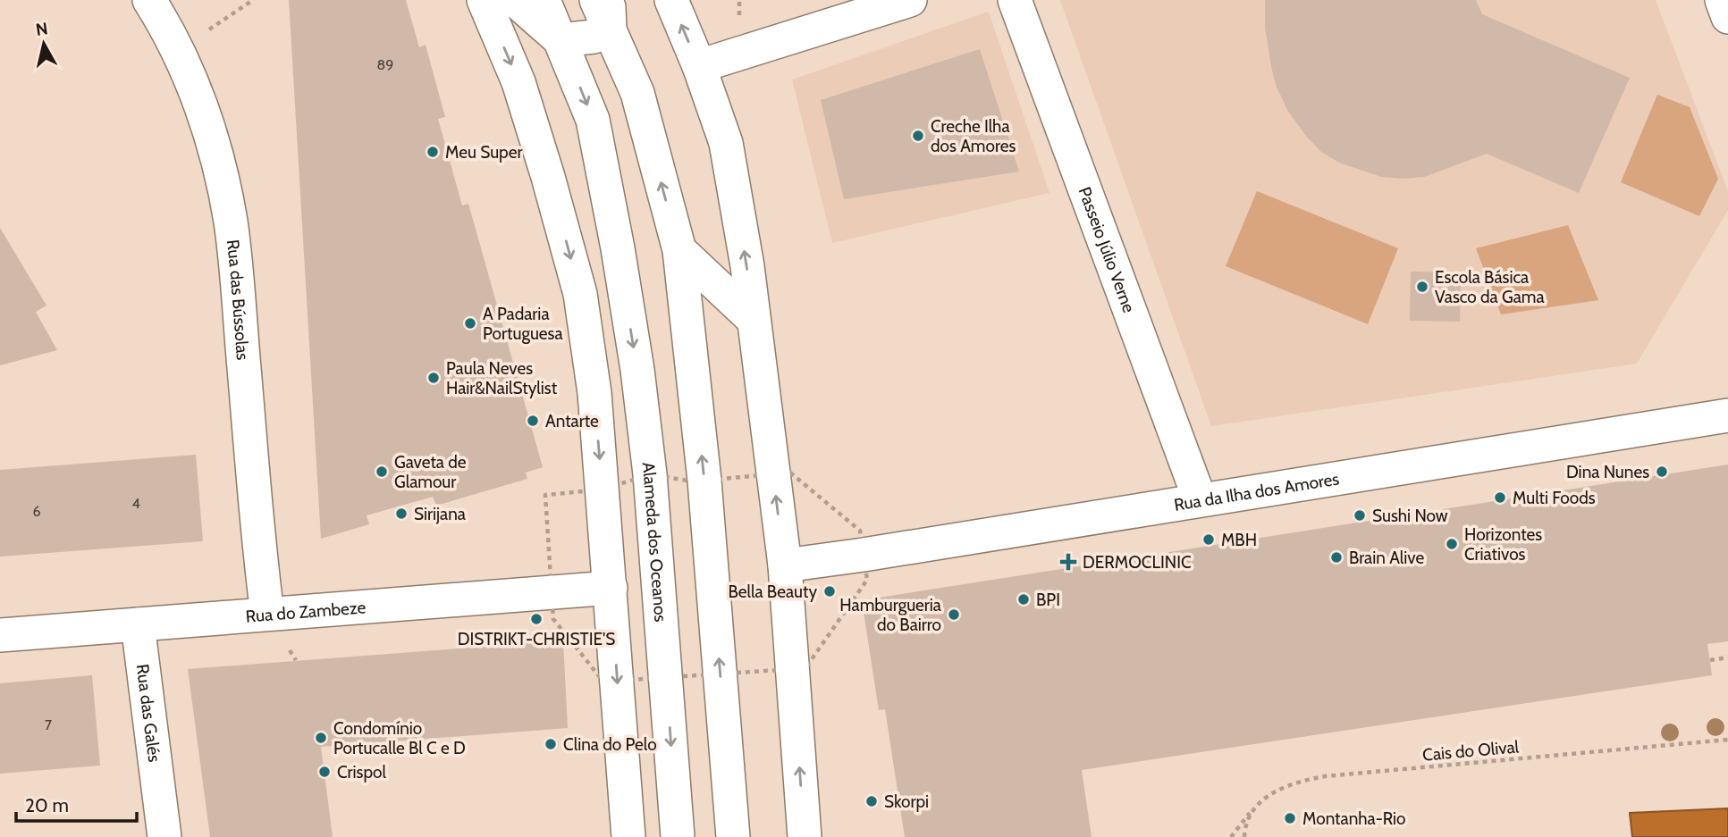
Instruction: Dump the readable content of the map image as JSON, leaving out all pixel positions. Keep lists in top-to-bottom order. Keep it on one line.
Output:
{"streets":{"street":["Passeio Júlio Verne","Rua das Bússolas","Rua da Ilha dos Amores","Alameda dos Oceanos","Rua do Zambeze","Rua das Galés"],"path":["Cais do Olival"]},"crossings":[["Passeio Júlio Verne","Rua da Ilha dos Amores"],["Rua das Bússolas","Rua do Zambeze"],["Alameda dos Oceanos","Rua do Zambeze"],["Rua do Zambeze","Rua das Galés"]],"places":{"other":["Creche Ilha dos Amores","Meu Super","Escola Básica Vasco da Gama","A Padaria Portuguesa","Paula Neves Hair&NailStylist","Antarte","Gaveta de Glamour","Dina Nunes","Multi Foods","Sirijana","Sushi Now","MBH","Horizontes Criativos","Brain Alive","Bella Beauty","BPI","Hamburgueria do Bairro","DISTRIKT-CHRISTIE'S","Condomínio Portucalle Bl C e D","Clina do Pelo","Crispol","Skorpi","Montanha-Rio"],"health":["DERMOCLINIC"]},"house_numbers":["89","4","6","7"],"scale_bar":"20 m","north":"top"}
